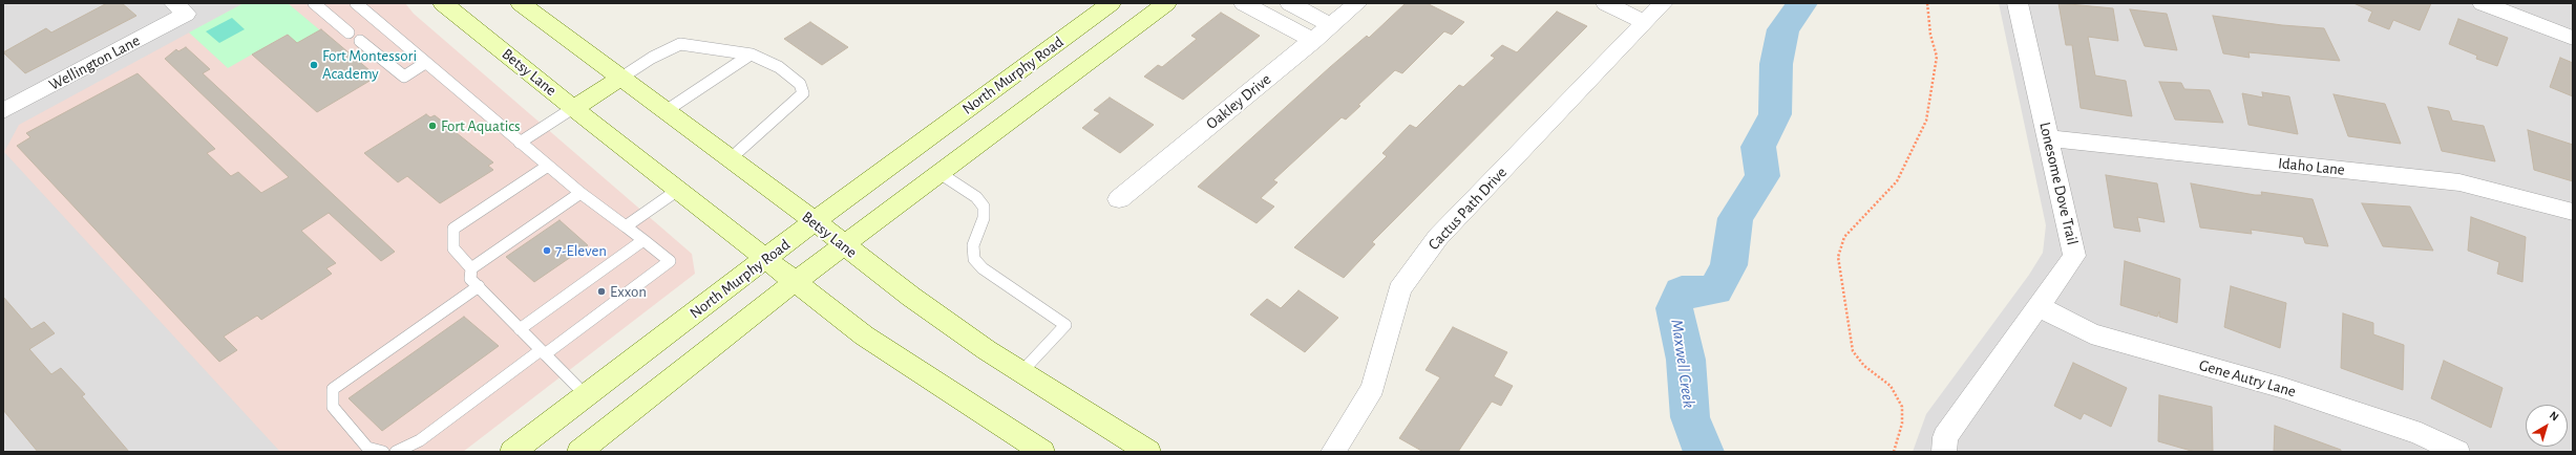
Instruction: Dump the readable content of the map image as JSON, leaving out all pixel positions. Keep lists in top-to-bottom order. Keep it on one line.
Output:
{"streets":{"main road":["Betsy Lane","North Murphy Road"],"street":["Wellington Lane","Oakley Drive","Idaho Lane","Lonesome Dove Trail","Cactus Path Drive","Gene Autry Lane"]},"crossings":[["Betsy Lane","North Murphy Road"],["Idaho Lane","Lonesome Dove Trail"],["Lonesome Dove Trail","Gene Autry Lane"]],"water":["Maxwell Creek"],"places":["Fort Montessori Academy","Fort Aquatics","7-Eleven","Exxon"],"north":"top right"}
